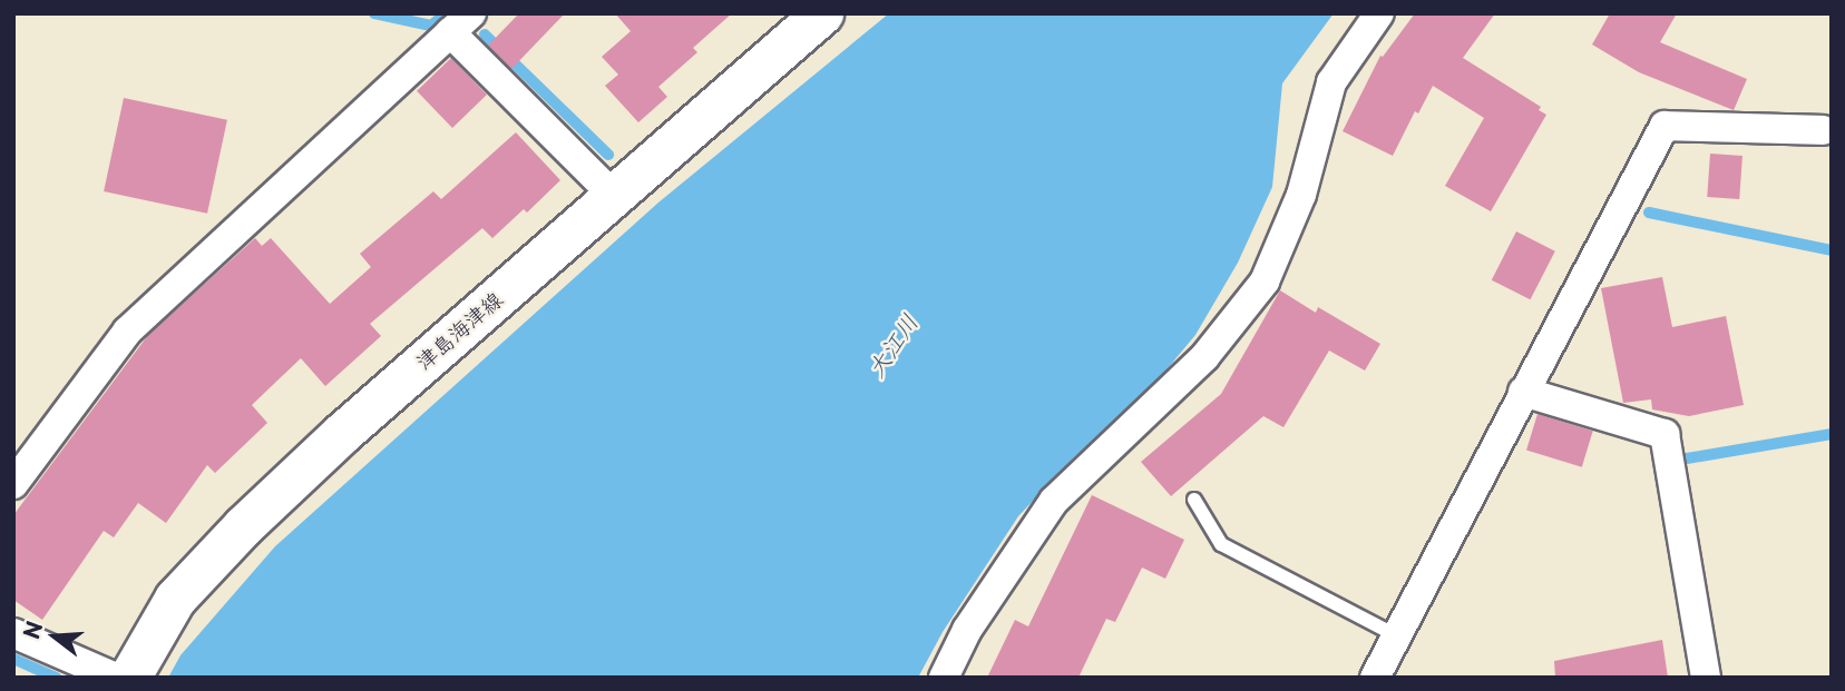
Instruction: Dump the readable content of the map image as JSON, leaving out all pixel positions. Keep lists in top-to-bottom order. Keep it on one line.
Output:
{"streets":{"main road":["津島海津線"]},"water":["大江川"],"north":"left"}
